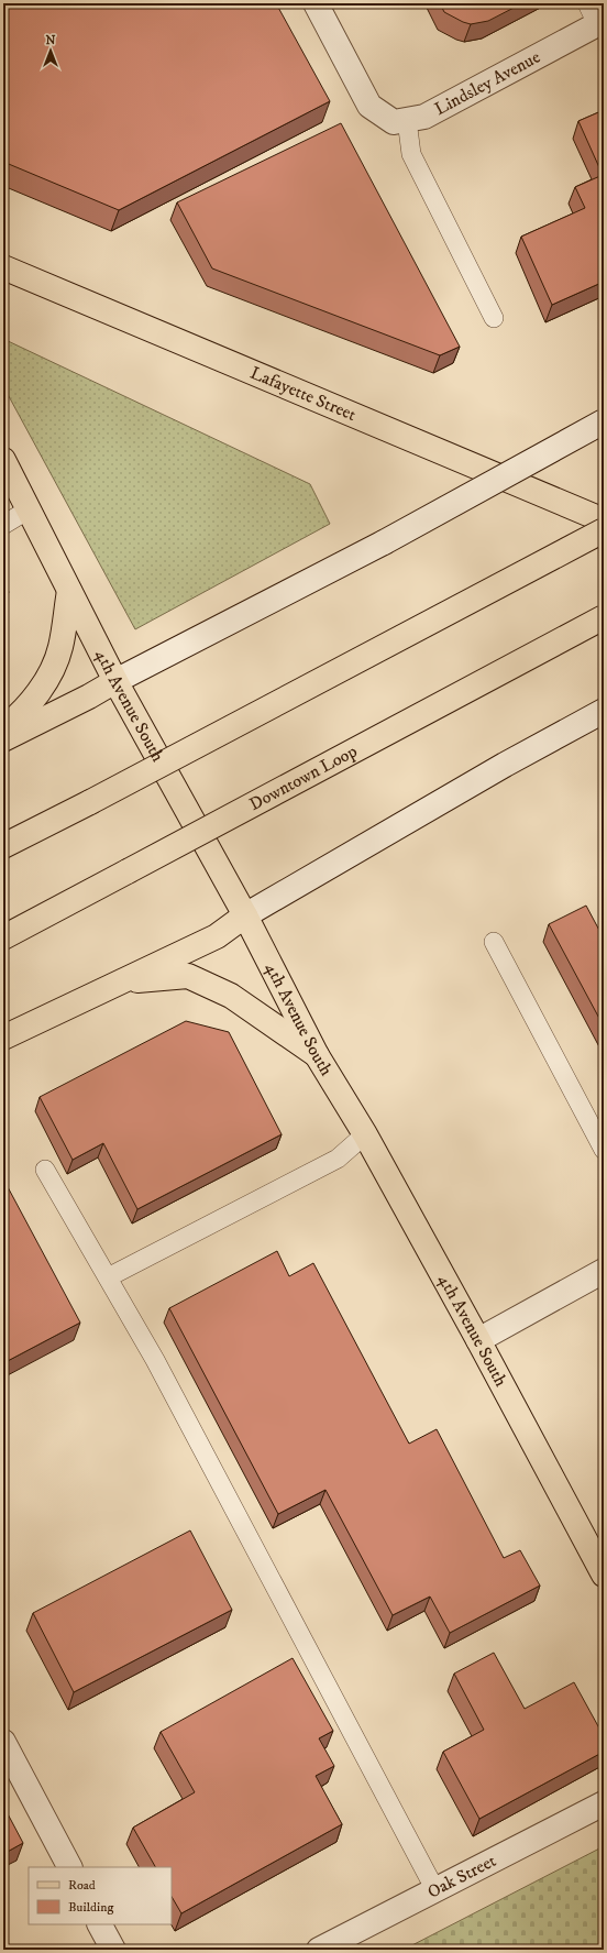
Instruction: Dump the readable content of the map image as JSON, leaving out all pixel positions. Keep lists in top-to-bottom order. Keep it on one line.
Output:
{"streets":{"main road":["Lafayette Street","4th Avenue South","Downtown Loop"],"street":["Lindsley Avenue","Oak Street"]},"legend":["Road","Building"],"north":"top"}
